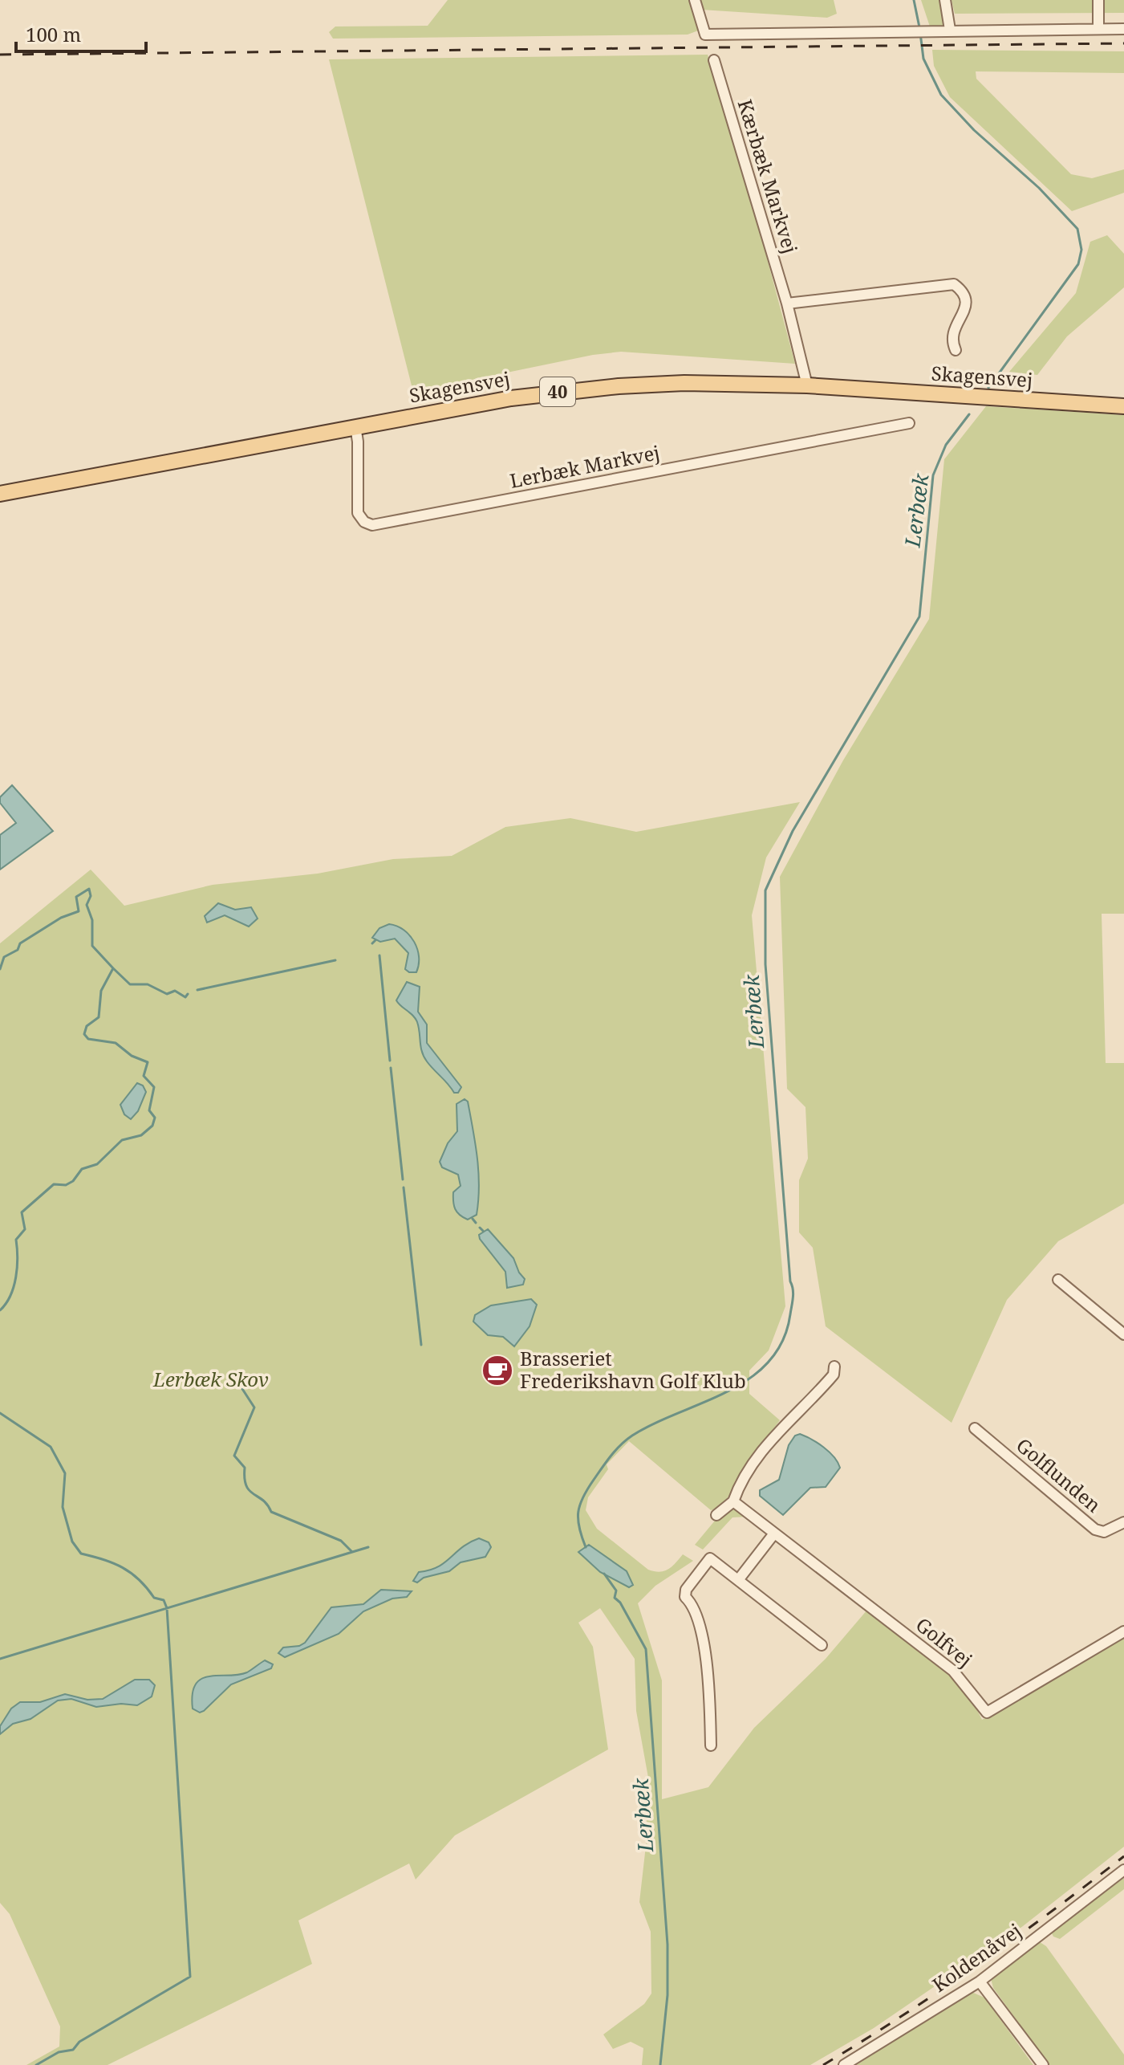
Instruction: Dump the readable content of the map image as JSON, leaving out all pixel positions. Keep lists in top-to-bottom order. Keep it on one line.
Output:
{"streets":{"main road":["Skagensvej","40"],"street":["Kærbæk Markvej","Lerbæk Markvej","Golflunden","Golfvej","Koldenåvej"]},"crossings":[["Kærbæk Markvej","Skagensvej"],["Skagensvej","Lerbæk Markvej"]],"water":["Lerbæk"],"parks":["Lerbæk Skov"],"places":{"cafe":["Brasseriet Frederikshavn Golf Klub"]},"scale_bar":"100 m"}
